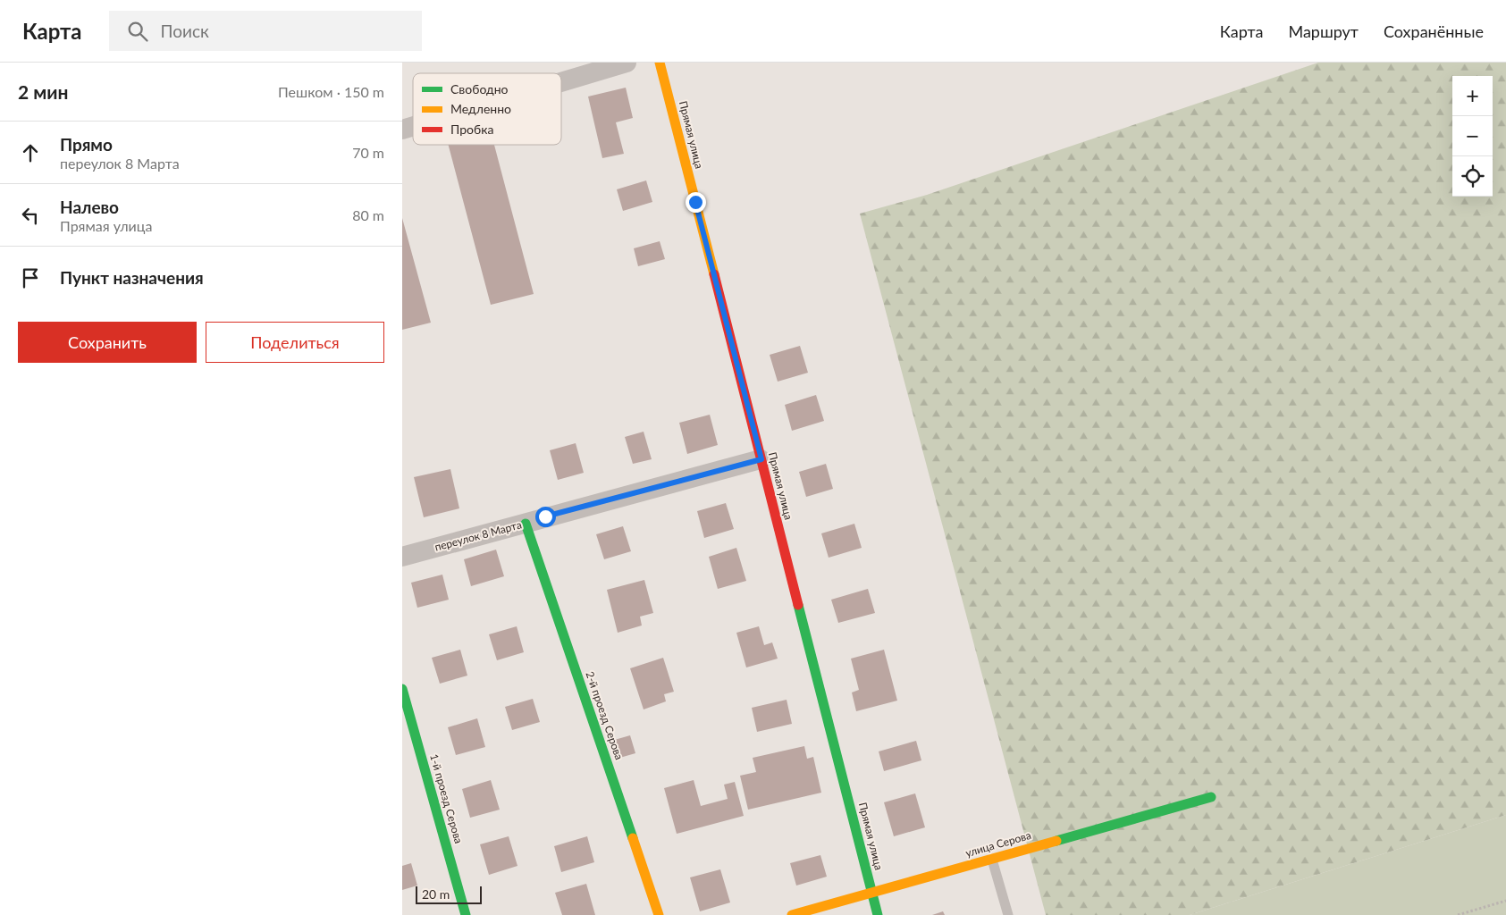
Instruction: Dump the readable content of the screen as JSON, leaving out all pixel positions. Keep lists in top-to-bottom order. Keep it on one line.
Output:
{"streets":{"street":["Прямая улица","переулок 8 Марта","2-й проезд Серова","1-й проезд Серова","улица Серова"]},"crossings":[["Прямая улица","переулок 8 Марта"],["Прямая улица","улица Серова"],["переулок 8 Марта","2-й проезд Серова"]],"legend":["Свободно","Медленно","Пробка"],"scale_bar":"20 m","page":{"header":"Карта","search":"Поиск","nav":["Карта","Маршрут","Сохранённые"],"heading":["2 мин","Пешком · 150 m"],"map_buttons":["+","−"],"list":[["Прямо","переулок 8 Марта","70 m"],["Налево","Прямая улица","80 m"],"Пункт назначения"],"buttons":["Сохранить","Поделиться"],"scale":"20 m"}}
